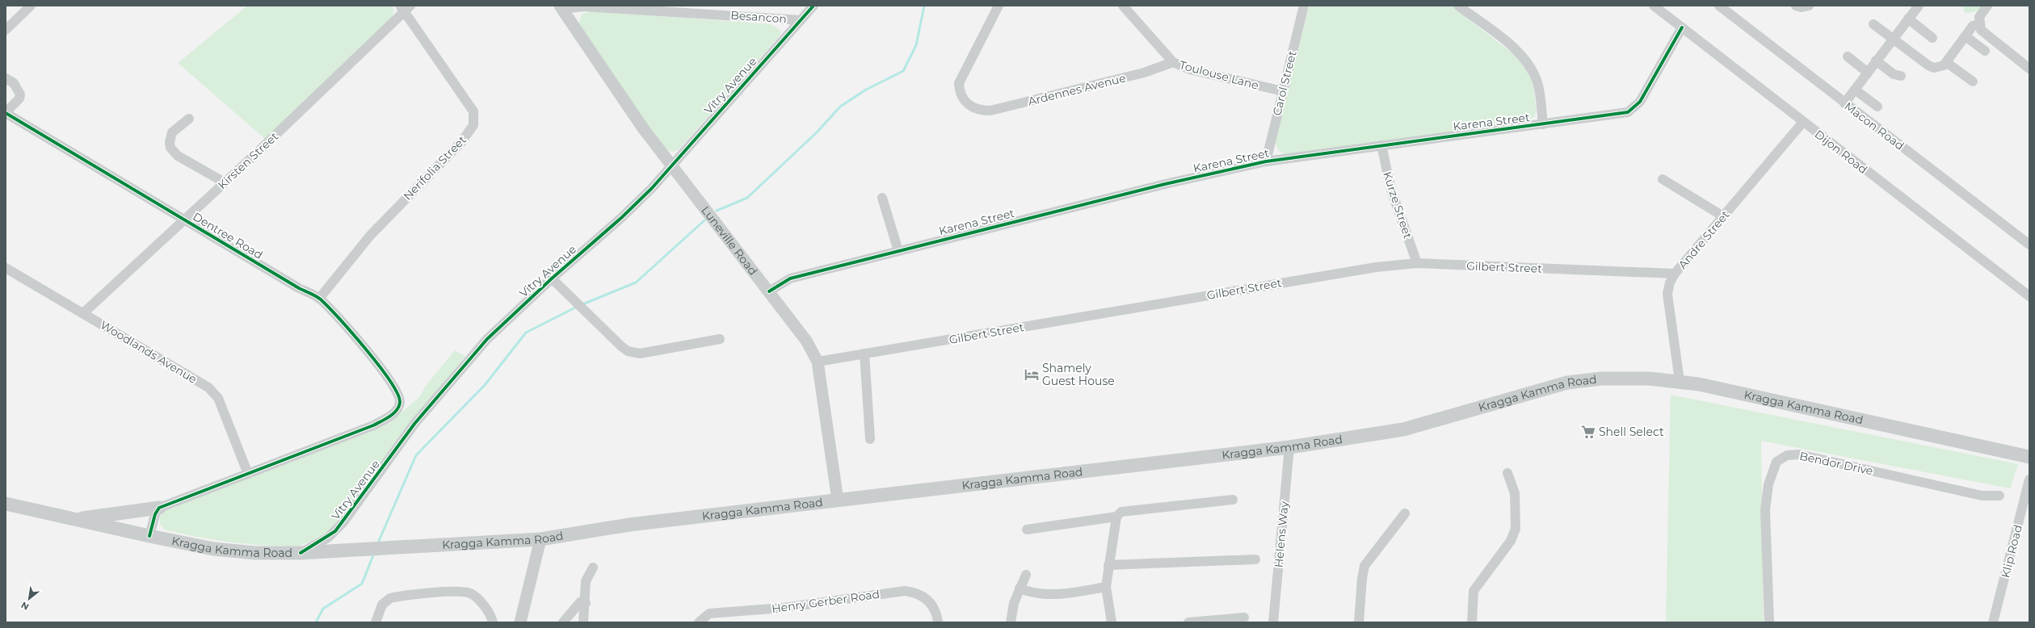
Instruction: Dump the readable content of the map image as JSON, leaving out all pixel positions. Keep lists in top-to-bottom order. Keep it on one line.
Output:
{"streets":{"main road":["Kragga Kamma Road"],"street":["Besancon","Toulouse Lane","Carol Street","Vitry Avenue","Ardennes Avenue","Karena Street","Macon Road","Dijon Road","Kirsten Street","Nerifolia Street","Kurze Street","Dentree Road","Andre Street","Luneville Road","Gilbert Street","Woodlands Avenue","Bendor Drive","Helens Way","Klip Road","Henry Gerber Road"]},"crossings":[["Besancon","Vitry Avenue"],["Besancon","Luneville Road"],["Toulouse Lane","Carol Street"],["Toulouse Lane","Ardennes Avenue"],["Carol Street","Karena Street"],["Vitry Avenue","Luneville Road"],["Vitry Avenue","Kragga Kamma Road"],["Karena Street","Dijon Road"],["Karena Street","Kurze Street"],["Karena Street","Luneville Road"],["Dijon Road","Andre Street"],["Kirsten Street","Nerifolia Street"],["Kirsten Street","Dentree Road"],["Kirsten Street","Woodlands Avenue"],["Nerifolia Street","Dentree Road"],["Kurze Street","Gilbert Street"],["Dentree Road","Woodlands Avenue"],["Andre Street","Gilbert Street"],["Andre Street","Kragga Kamma Road"],["Luneville Road","Gilbert Street"],["Luneville Road","Kragga Kamma Road"],["Kragga Kamma Road","Helens Way"]],"places":{"hotel":["Shamely Guest House"],"supermarket":["Shell Select"]},"north":"bottom left"}
